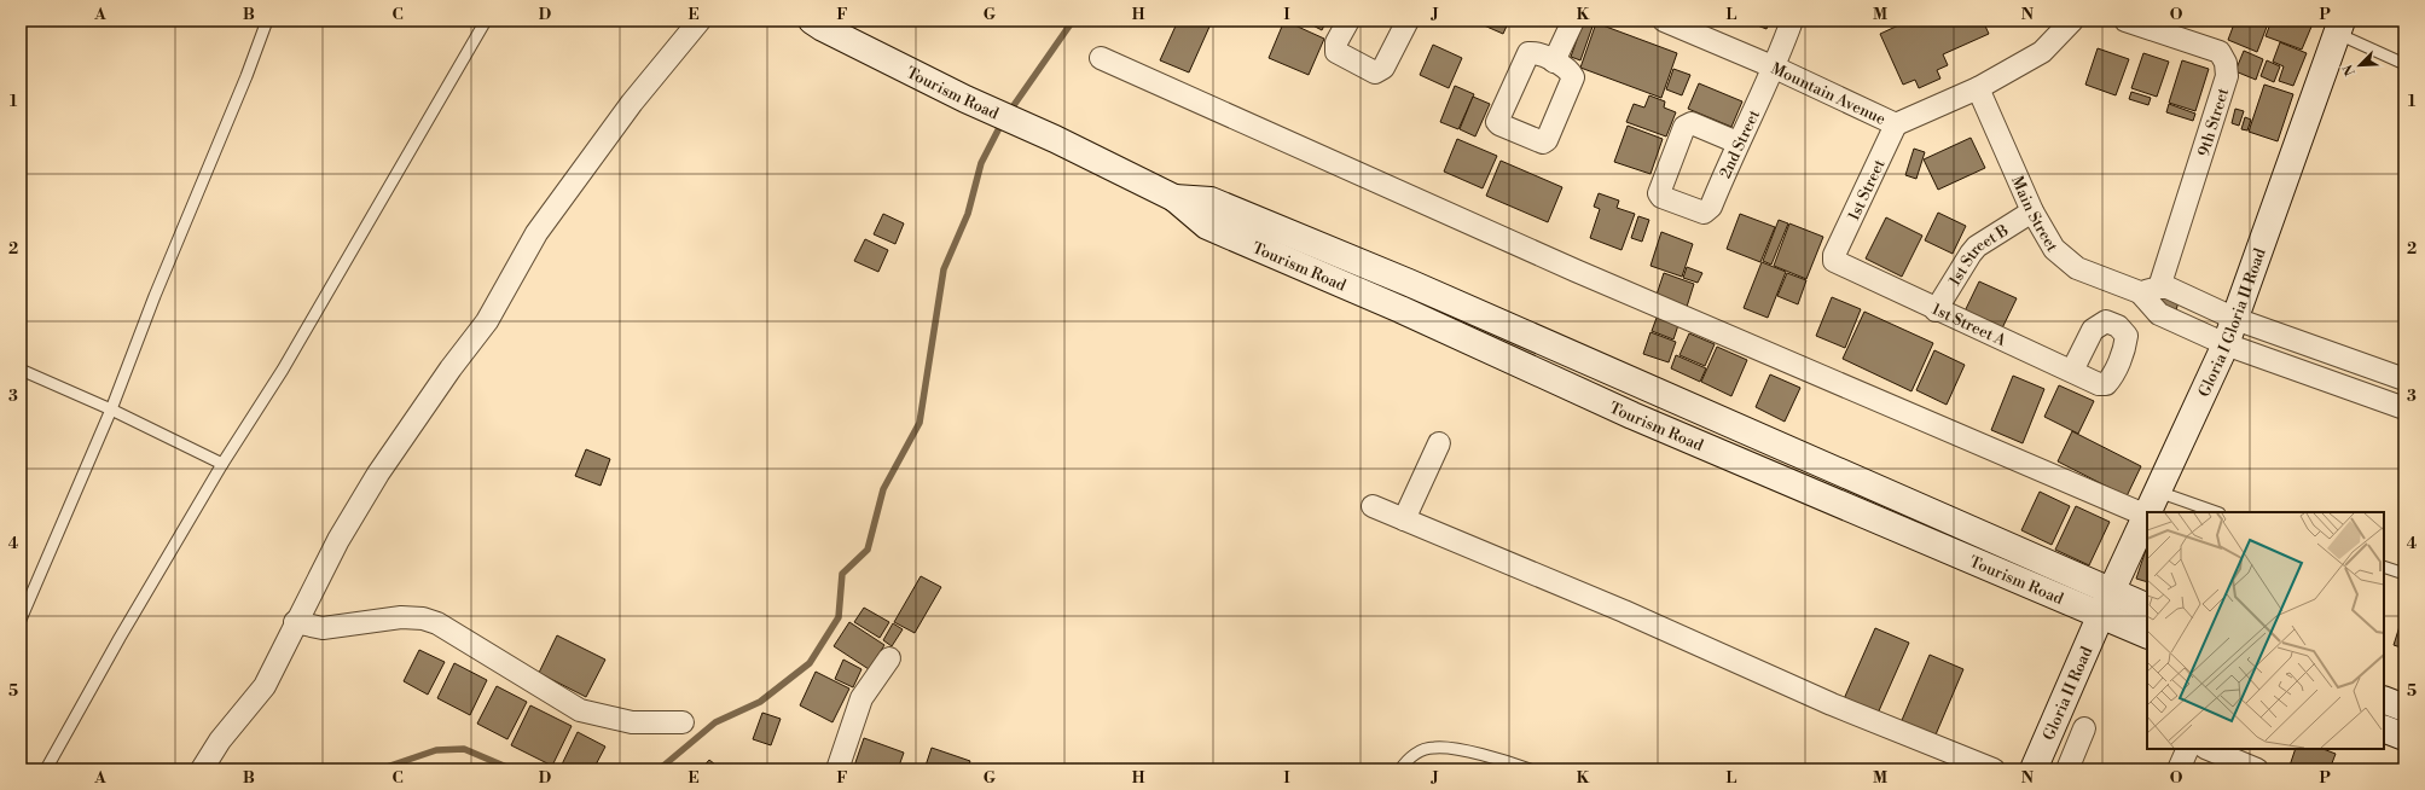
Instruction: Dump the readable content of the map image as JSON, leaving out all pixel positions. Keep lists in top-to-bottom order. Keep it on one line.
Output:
{"streets":{"main road":["Tourism Road","Gloria I Gloria II Road","Gloria II Road"],"street":["Mountain Avenue","9th Street","2nd Street","1st Street","Main Street","1st Street B","1st Street A"]},"crossings":[["Tourism Road","Gloria I Gloria II Road"],["Tourism Road","Gloria II Road"],["Mountain Avenue","2nd Street"],["Mountain Avenue","1st Street"],["Mountain Avenue","Main Street"],["9th Street","Main Street"],["1st Street","1st Street A"],["Main Street","1st Street B"],["Main Street","Gloria I Gloria II Road"],["1st Street B","1st Street A"],["Gloria I Gloria II Road","Gloria II Road"]],"north":"bottom left","grid":{"columns":["A","B","C","D","E","F","G","H","I","J","K","L","M","N","O","P"],"rows":["1","2","3","4","5"]}}
